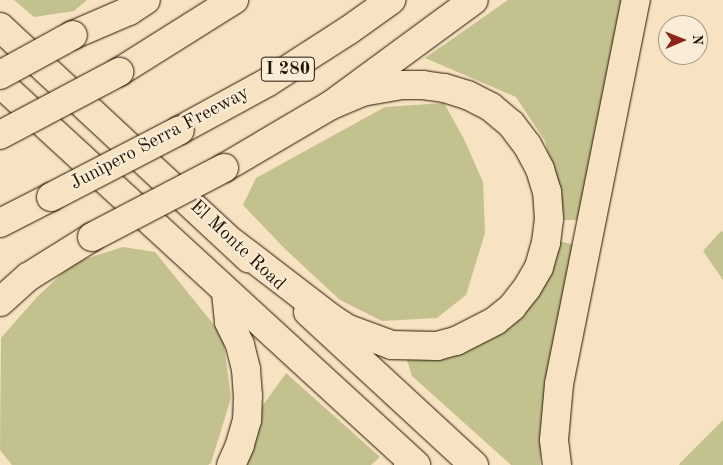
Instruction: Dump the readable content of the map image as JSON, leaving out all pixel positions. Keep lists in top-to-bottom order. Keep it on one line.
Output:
{"streets":{"main road":["I 280","Junipero Serra Freeway","El Monte Road"]},"north":"right"}
